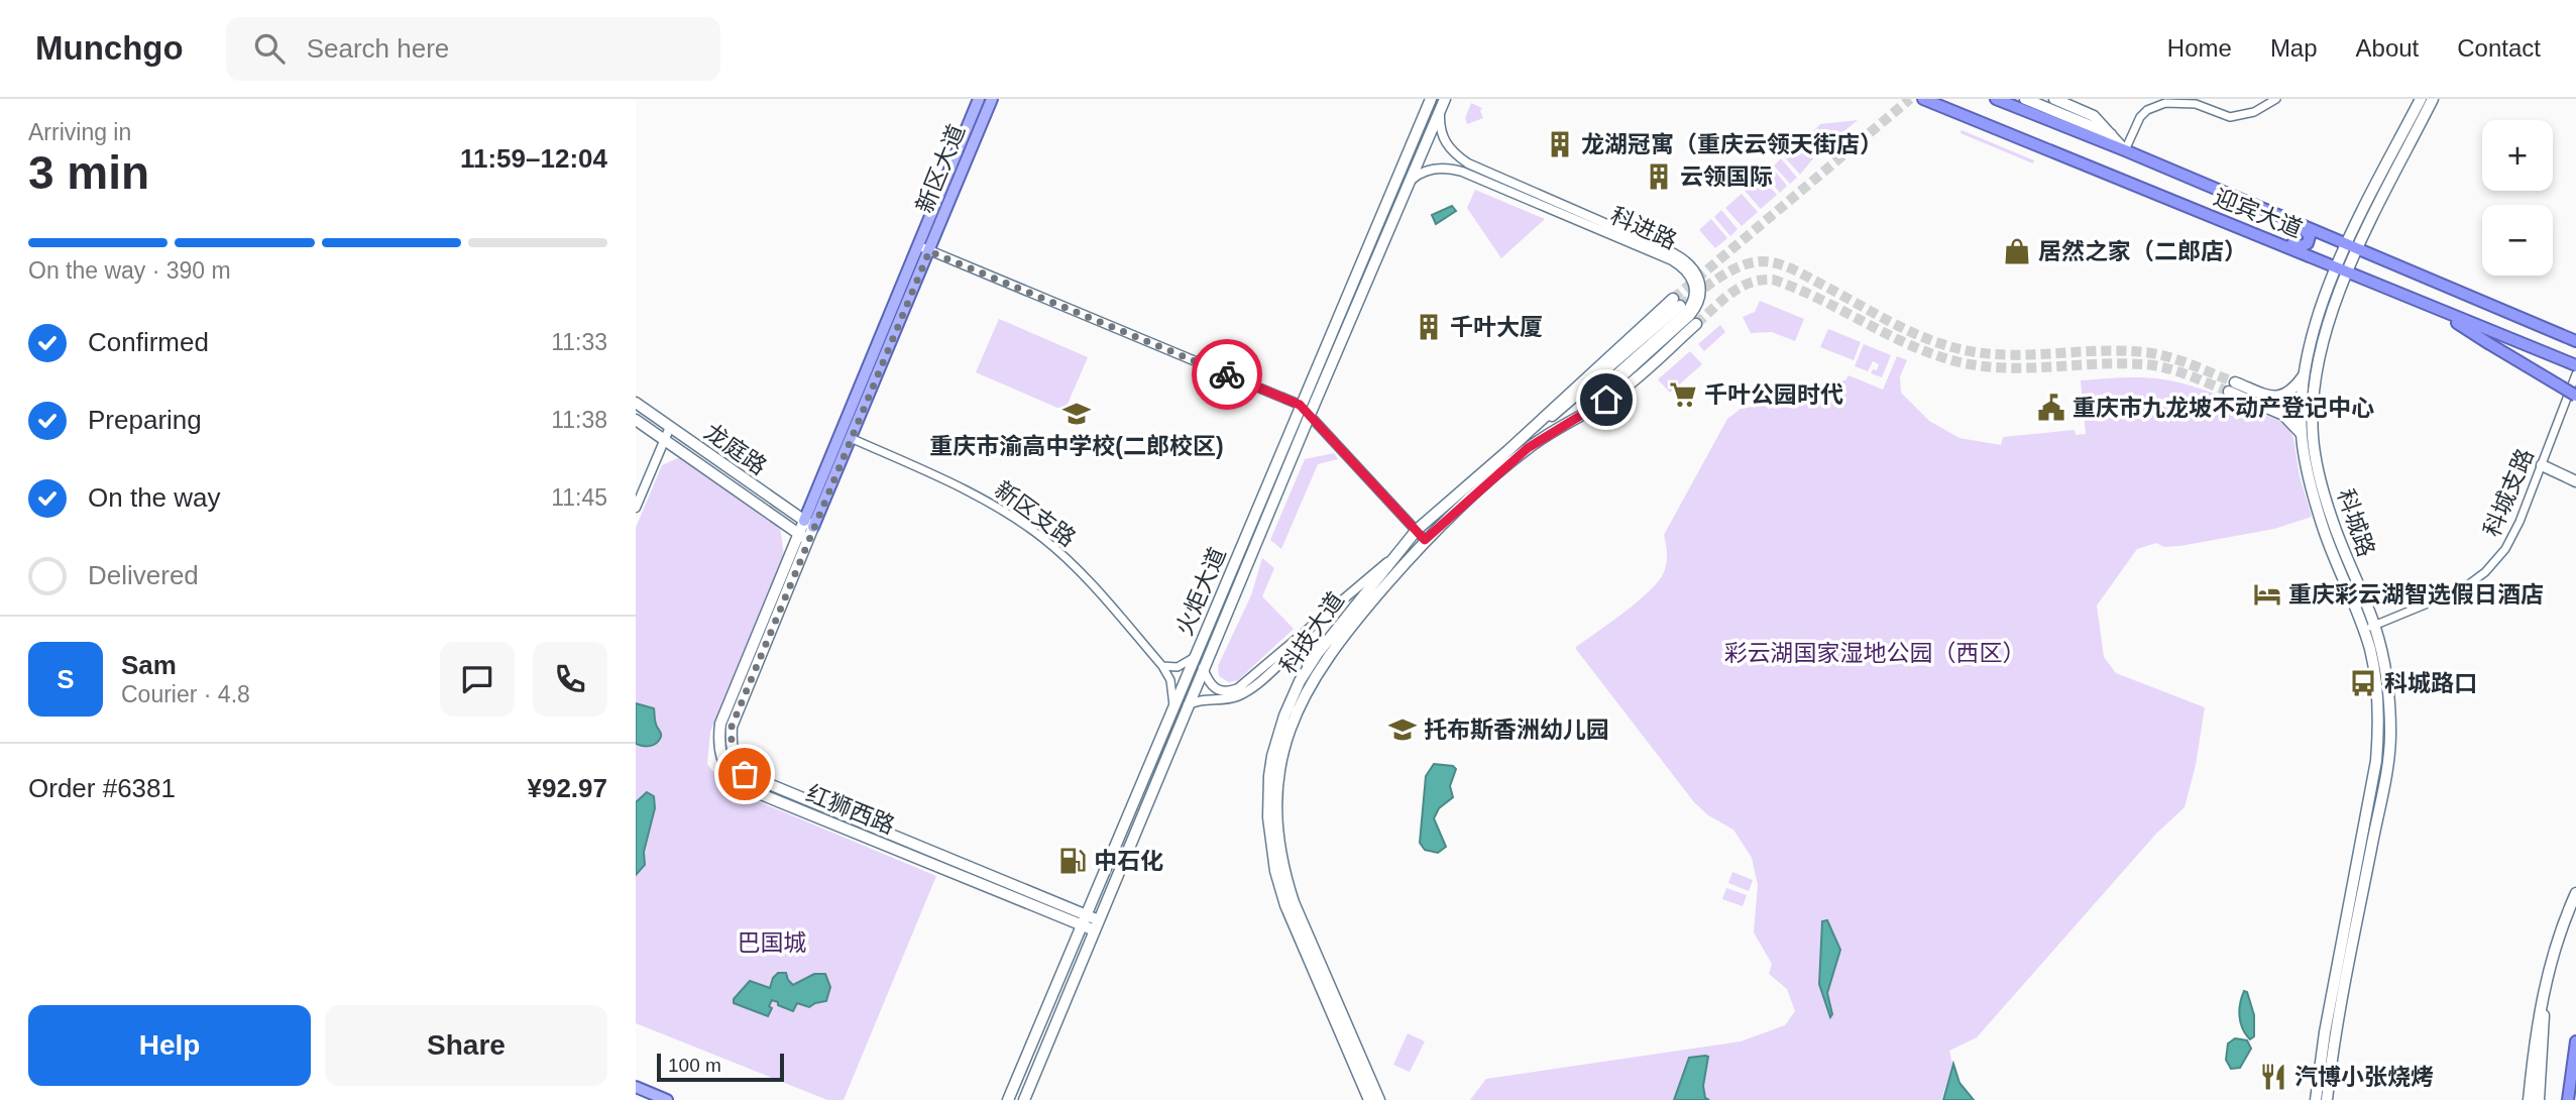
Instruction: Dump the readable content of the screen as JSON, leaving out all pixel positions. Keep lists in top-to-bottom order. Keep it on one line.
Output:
{"streets":{"highway":["迎宾大道"],"main road":["新区大道","龙庭路","科城路","火炬大道","科技大道","红狮西路"],"street":["科进路","科城支路","新区支路"]},"crossings":[["新区大道","龙庭路"],["新区大道","新区支路"],["新区大道","红狮西路"],["迎宾大道","科城路"],["科进路","火炬大道"],["科进路","科技大道"],["龙庭路","红狮西路"],["科城支路","科城路"],["火炬大道","红狮西路"]],"parks":["彩云湖国家湿地公园（西区）","巴国城"],"places":{"building":["龙湖冠寓（重庆云领天街店）","云领国际","千叶大厦"],"shop":["居然之家（二郎店）"],"supermarket":["千叶公园时代"],"public building":["重庆市九龙坡不动产登记中心"],"school or university":["重庆市渝高中学校(二郎校区)","托布斯香洲幼儿园"],"hotel":["重庆彩云湖智选假日酒店"],"bus stop":["科城路口"],"fuel station":["中石化"],"restaurant":["汽博小张烧烤"]},"scale_bar":"100 m","page":{"header":"Munchgo","search":"Search here","nav":["Home","Map","About","Contact"],"heading":["3 min","Arriving in","11:59–12:04"],"panel":["Sam","Courier · 4.8","Order #6381","¥92.97"],"map_buttons":["+","−"],"bar":"On the way · 390 m","list":[["Confirmed","11:33"],["Preparing","11:38"],["On the way","11:45"],"Delivered"],"round":"S","buttons":["Help","Share"],"scale":"100 m"}}
